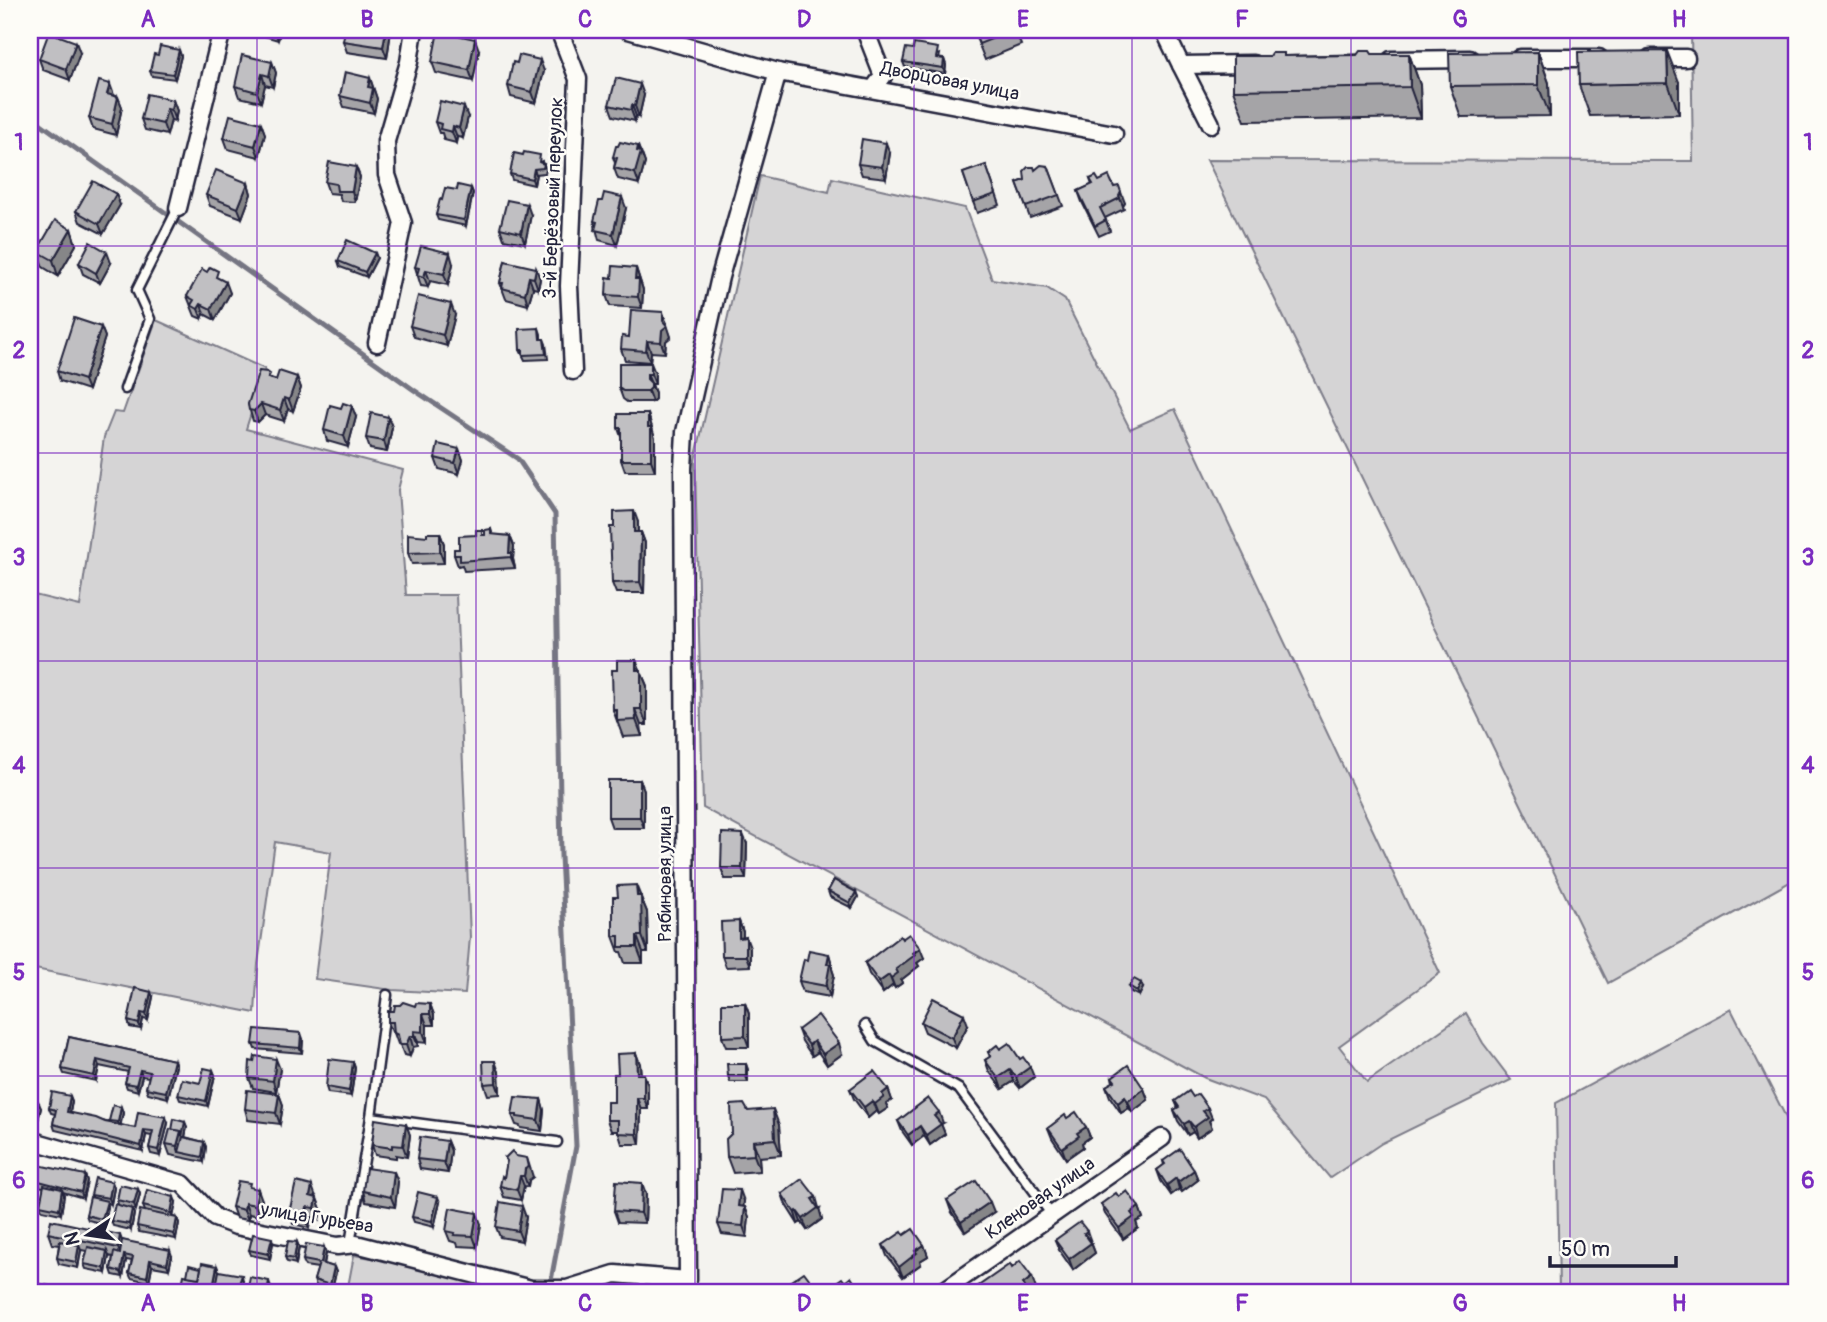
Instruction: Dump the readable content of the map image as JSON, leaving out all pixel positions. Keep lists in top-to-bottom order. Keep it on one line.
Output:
{"streets":{"street":["Дворцовая улица","3-й Берёзовый переулок","Рябиновая улица","Кленовая улица","улица Гурьева"]},"crossings":[["Дворцовая улица","Рябиновая улица"],["Рябиновая улица","улица Гурьева"]],"scale_bar":"50 m","north":"left","grid":{"columns":["A","B","C","D","E","F","G","H"],"rows":["1","2","3","4","5","6"]}}
